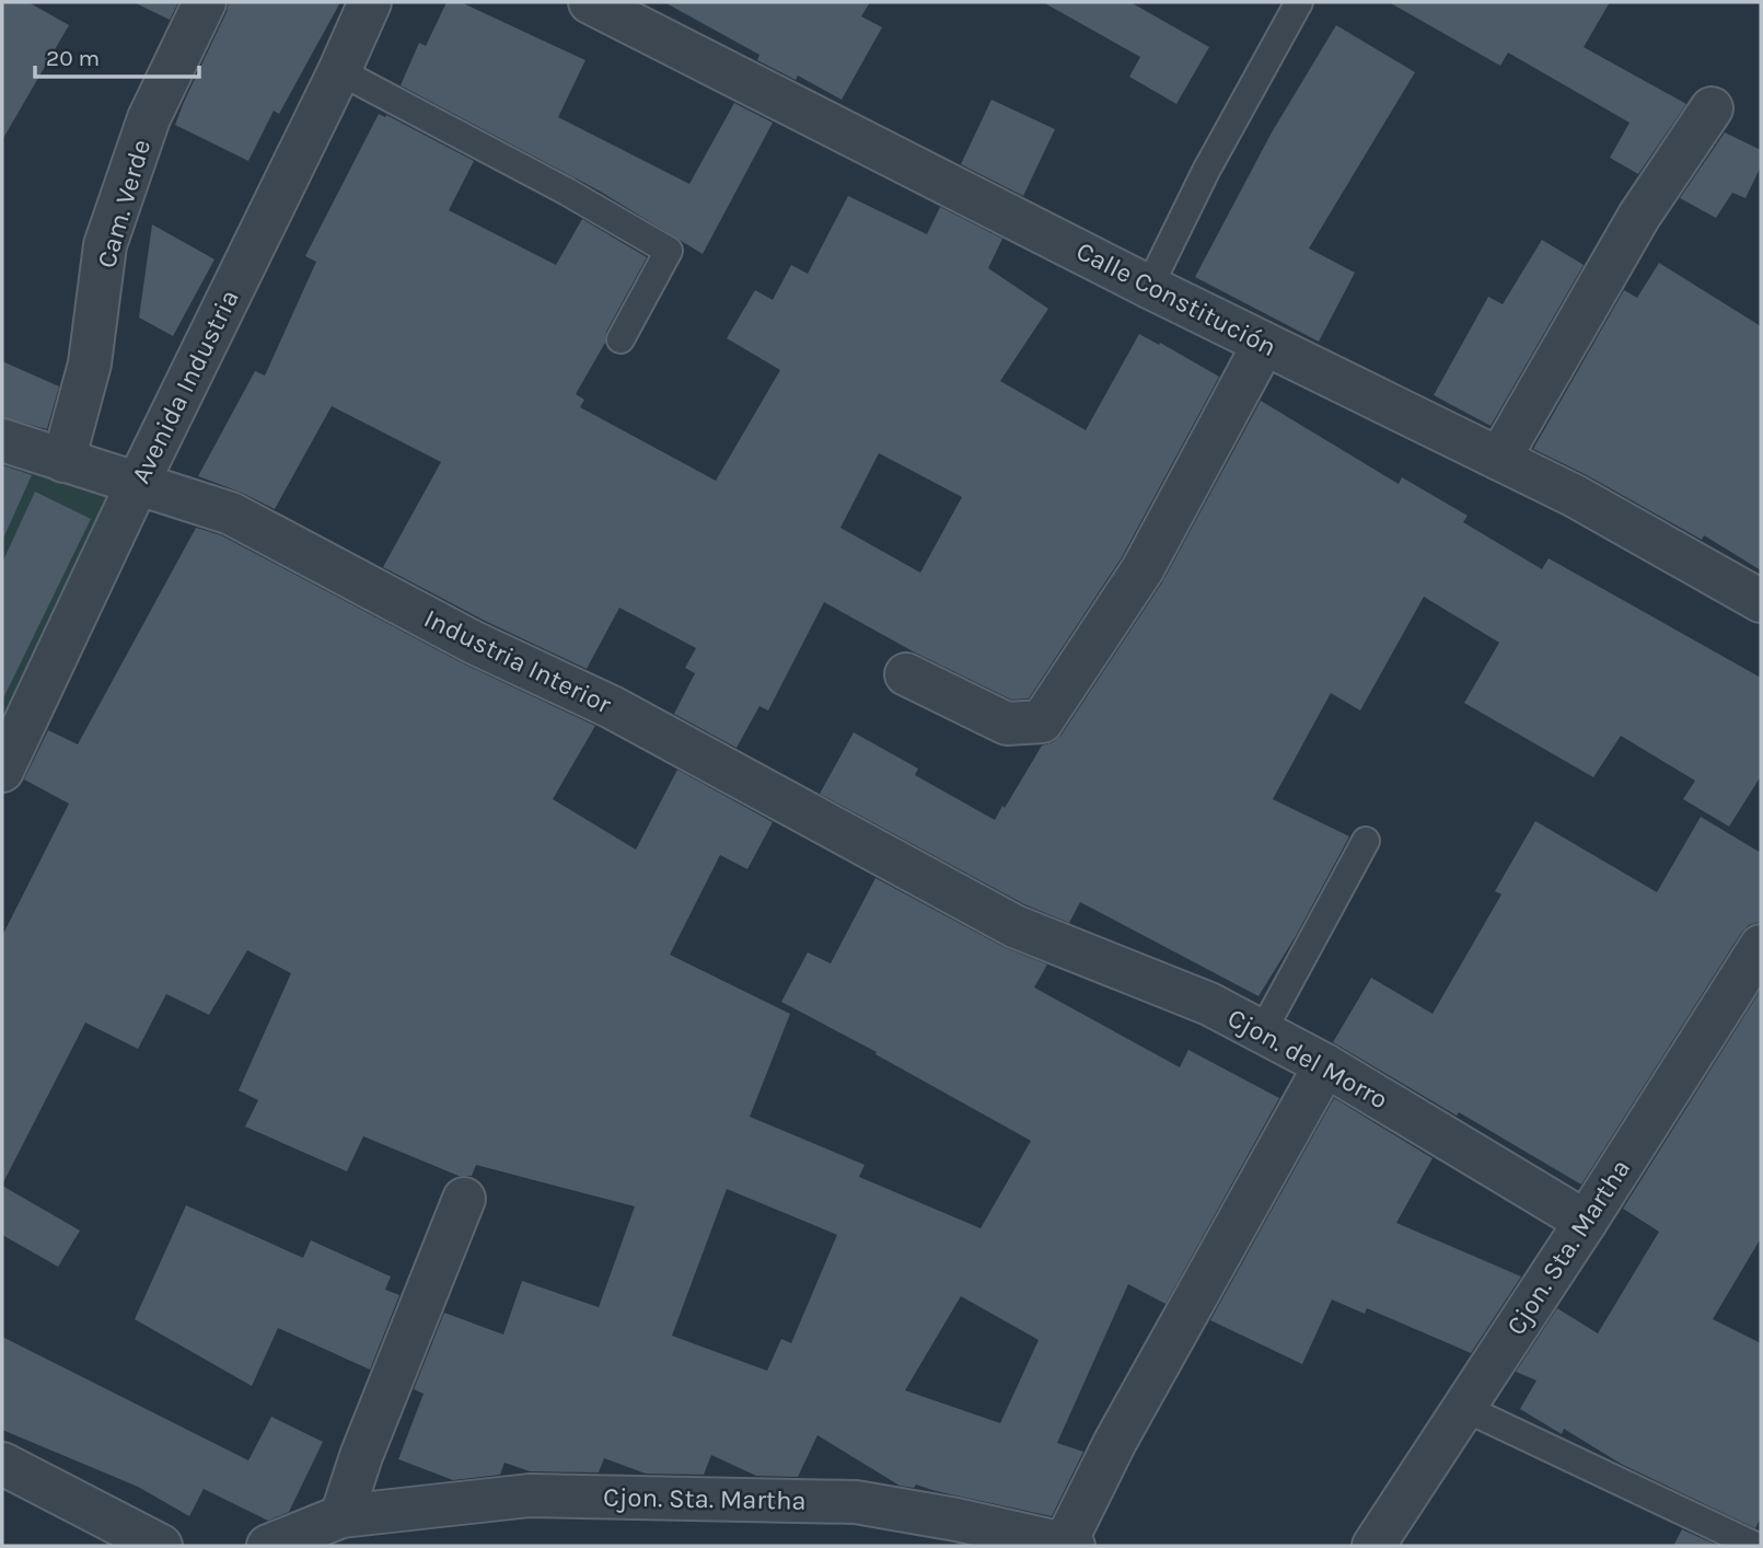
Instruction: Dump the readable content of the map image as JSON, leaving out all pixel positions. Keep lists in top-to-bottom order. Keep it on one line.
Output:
{"streets":{"street":["Cam. Verde","Calle Constitución","Avenida Industria","Industria Interior","Cjon. del Morro","Cjon. Sta. Martha"]},"crossings":[["Cam. Verde","Industria Interior"],["Avenida Industria","Industria Interior"],["Industria Interior","Cjon. del Morro"],["Cjon. del Morro","Cjon. Sta. Martha"]],"scale_bar":"20 m"}
